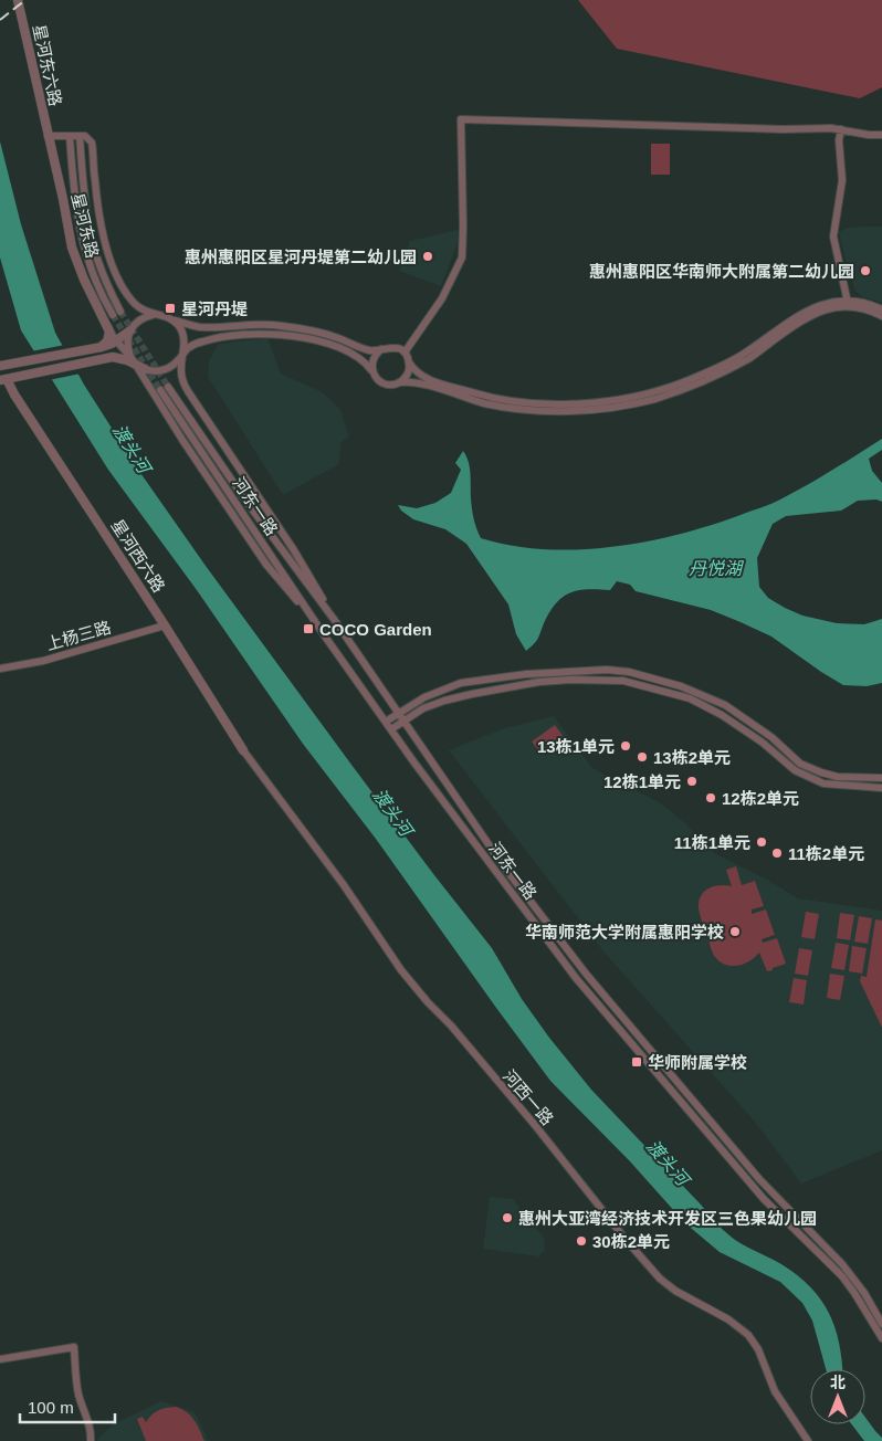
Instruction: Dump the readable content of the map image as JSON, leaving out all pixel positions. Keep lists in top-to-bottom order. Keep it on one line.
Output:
{"streets":{"street":["星河东六路","星河东路","河东一路","星河西六路","上杨三路","河西一路"]},"crossings":[["星河东六路","星河东路"],["星河西六路","上杨三路"],["星河西六路","河西一路"]],"water":["渡头河","丹悦湖"],"places":{"other":["惠州惠阳区星河丹堤第二幼儿园","惠州惠阳区华南师大附属第二幼儿园","13栋1单元","13栋2单元","12栋1单元","12栋2单元","11栋1单元","11栋2单元","华南师范大学附属惠阳学校","惠州大亚湾经济技术开发区三色果幼儿园","30栋2单元"],"transit":["星河丹堤","COCO Garden","华师附属学校"]},"scale_bar":"100 m","north":"top"}
